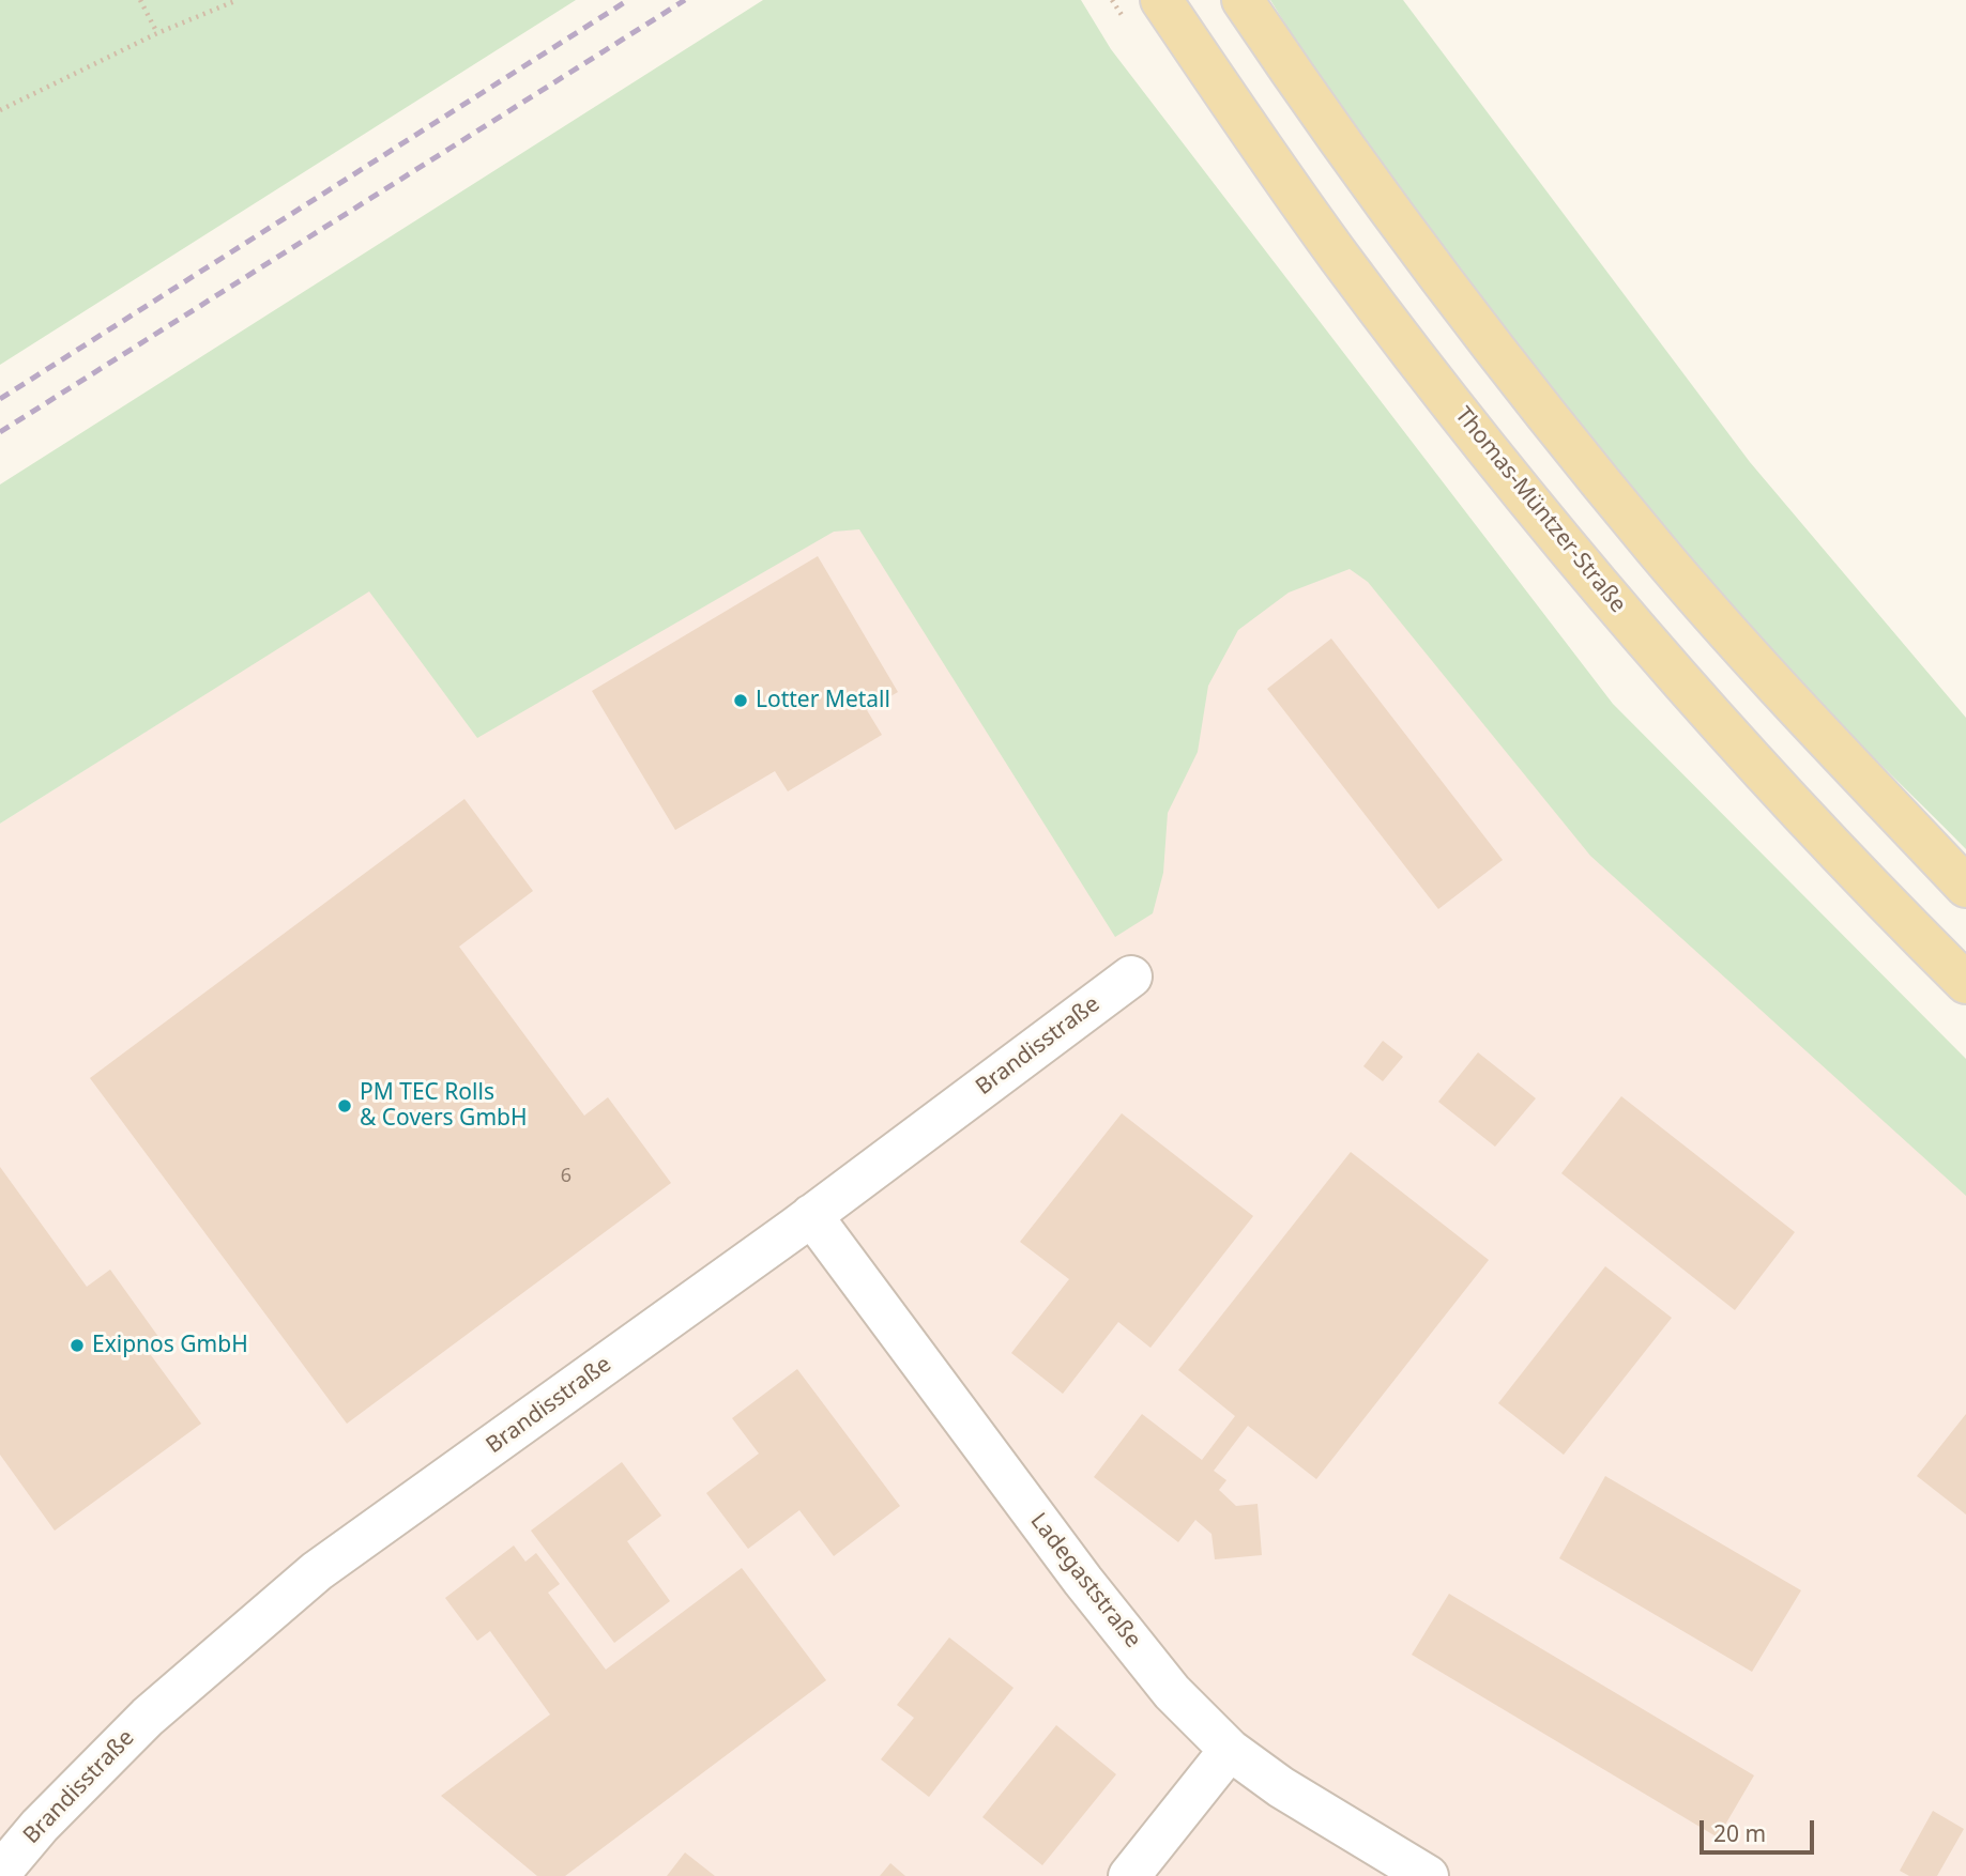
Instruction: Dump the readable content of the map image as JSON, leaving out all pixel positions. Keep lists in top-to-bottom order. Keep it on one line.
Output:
{"streets":{"main road":["Thomas-Müntzer-Straße"],"street":["Brandisstraße","Ladegaststraße"]},"crossings":[["Brandisstraße","Ladegaststraße"]],"places":["Lotter Metall","PM TEC Rolls & Covers GmbH","Exipnos GmbH"],"house_numbers":["6"],"scale_bar":"20 m"}
